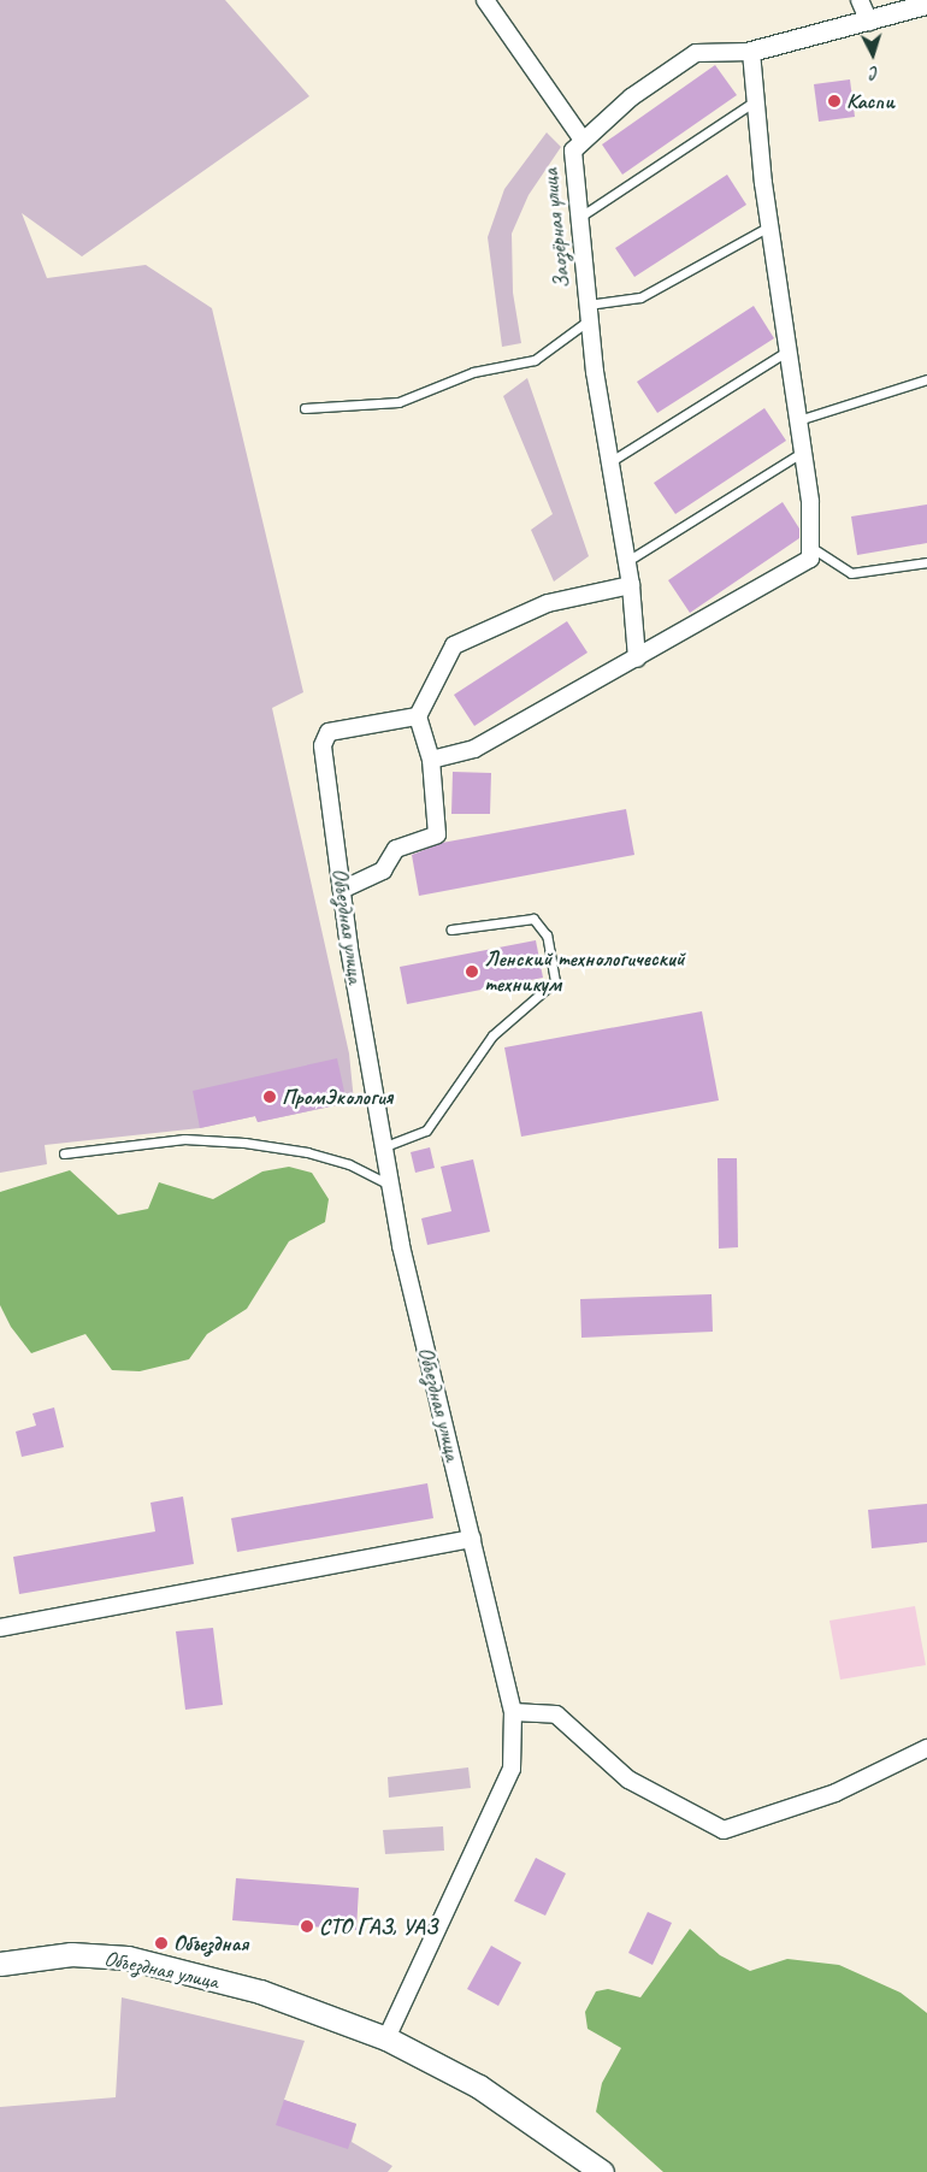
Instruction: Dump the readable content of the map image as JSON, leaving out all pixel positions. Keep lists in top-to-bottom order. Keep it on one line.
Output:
{"streets":{"main road":["Объездная улица"],"street":["Заозёрная улица"]},"places":["Каспи","Ленский технологический техникум","ПромЭкология","СТО ГАЗ, УАЗ","Объездная"],"north":"bottom"}
